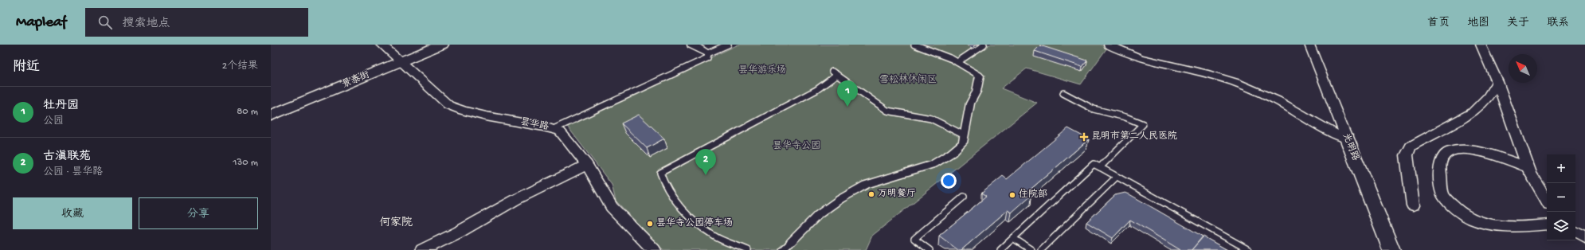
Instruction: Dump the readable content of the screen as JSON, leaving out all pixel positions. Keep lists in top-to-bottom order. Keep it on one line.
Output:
{"streets":{"street":["景泰街","昙华路","光明路"]},"crossings":[["景泰街","昙华路"]],"districts":["何家院"],"parks":["昙华游乐场","雪松林休闲区","昙华寺公园"],"places":{"health":["昆明市第二人民医院"],"other":["万明餐厅","住院部","昙华寺公园停车场"]},"north":"top left","page":{"header":"Mapleaf","search":"搜索地点","nav":["首页","地图","关于","联系"],"heading":["附近","2个结果"],"pins":["1","2"],"list":[{"mark":"1","name":"牡丹园","note":"公园","value":"80 m"},{"mark":"2","name":"古滇联苑","note":"公园 · 昙华路","value":"130 m"}],"map_buttons":["+","−"],"buttons":["收藏","分享"]}}
